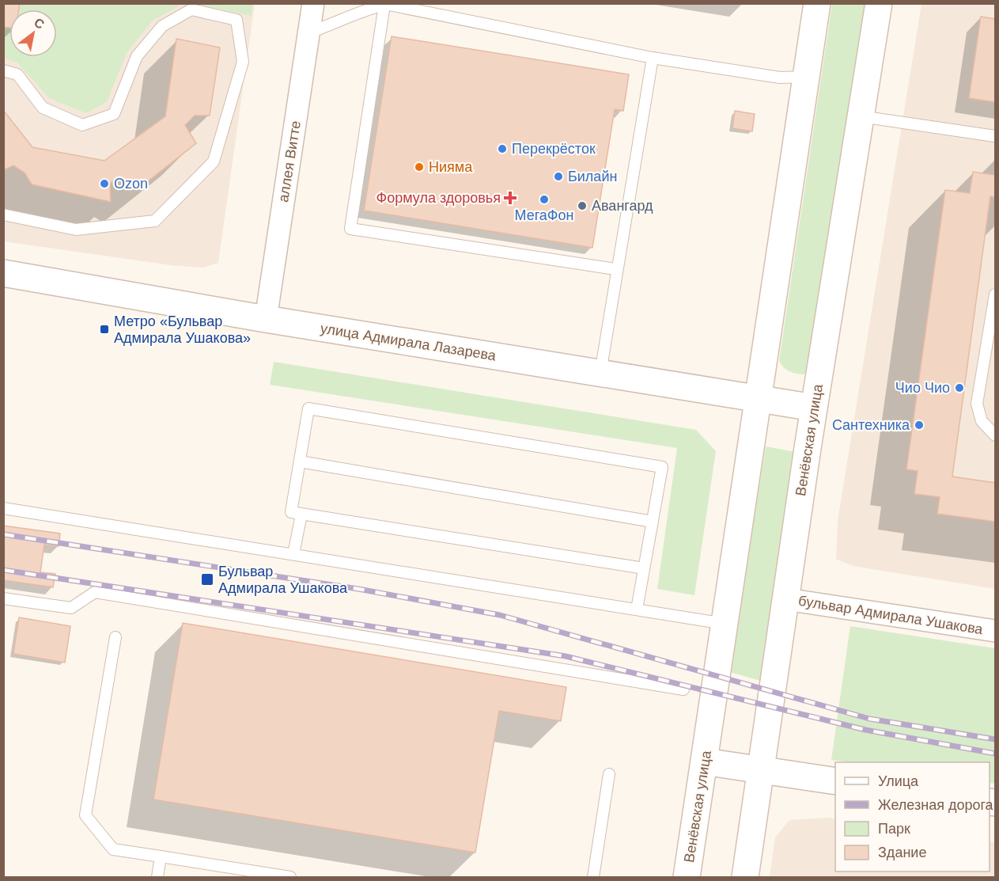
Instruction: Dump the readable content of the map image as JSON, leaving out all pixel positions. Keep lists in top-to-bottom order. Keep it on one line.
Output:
{"streets":{"main road":["улица Адмирала Лазарева","Венёвская улица"],"street":["аллея Витте","бульвар Адмирала Ушакова"]},"crossings":[["аллея Витте","улица Адмирала Лазарева"],["улица Адмирала Лазарева","Венёвская улица"],["Венёвская улица","бульвар Адмирала Ушакова"]],"places":{"other":["Перекрёсток","Нияма","Билайн","Ozon","МегаФон","Авангард","Чио Чио","Сантехника"],"health":["Формула здоровья"],"transit":["Метро «Бульвар Адмирала Ушакова»","Бульвар Адмирала Ушакова"]},"legend":["Улица","Железная дорога","Парк","Здание"],"north":"top right"}
